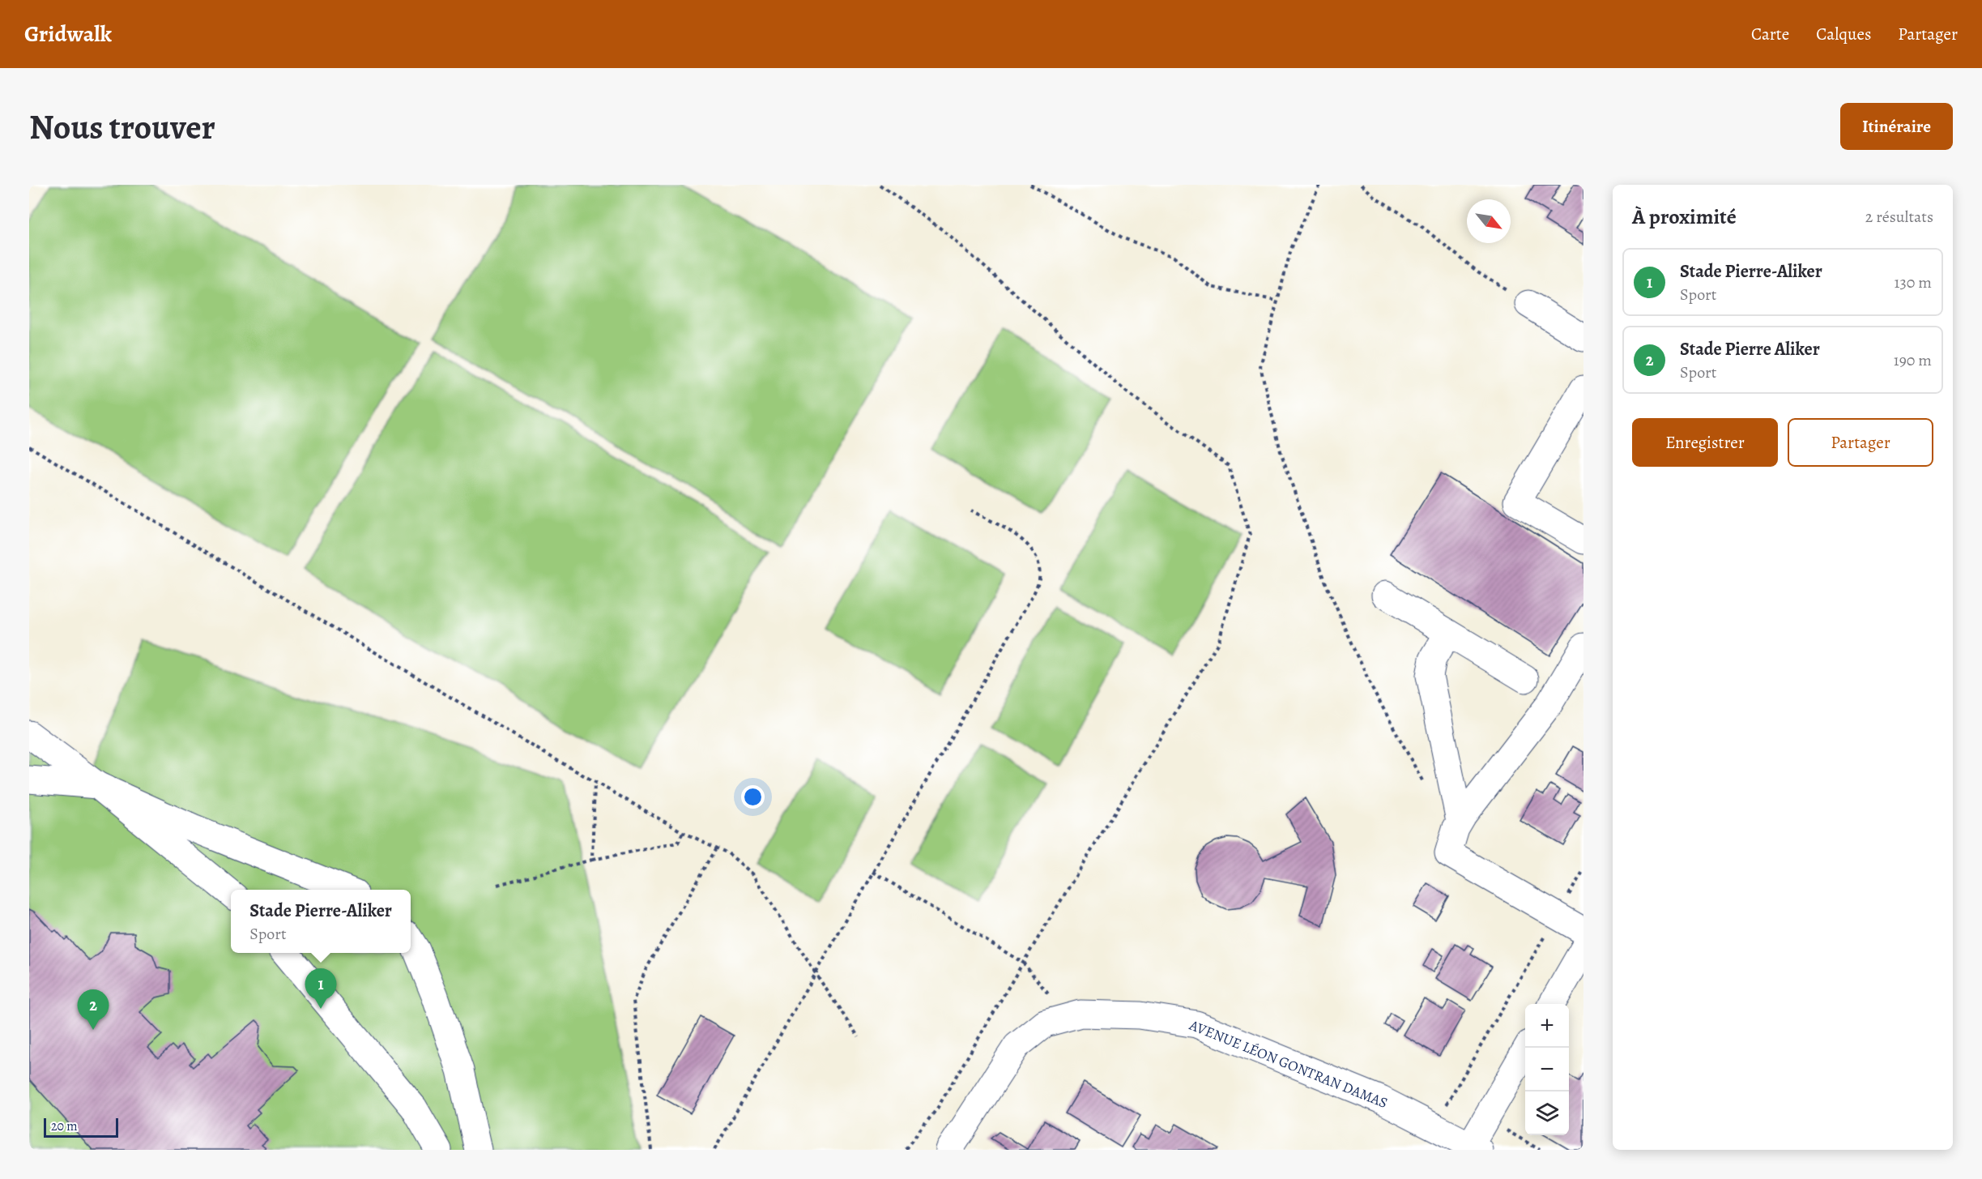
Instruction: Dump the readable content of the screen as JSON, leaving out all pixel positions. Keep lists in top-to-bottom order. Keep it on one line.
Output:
{"streets":{"street":["AVENUE LÉON GONTRAN DAMAS"]},"scale_bar":"20 m","north":"bottom right","page":{"header":"Gridwalk","nav":["Carte","Calques","Partager"],"buttons":["Itinéraire",["Enregistrer","Partager"]],"title":"Nous trouver","heading":["À proximité","2 résultats"],"list":[{"mark":"1","name":"Stade Pierre-Aliker","note":"Sport","value":"130 m"},{"mark":"2","name":"Stade Pierre Aliker","note":"Sport","value":"190 m"}],"popup":["Stade Pierre-Aliker","Sport"],"pins":["1","2"],"map_buttons":["+","−"],"scale":"20 m"}}
